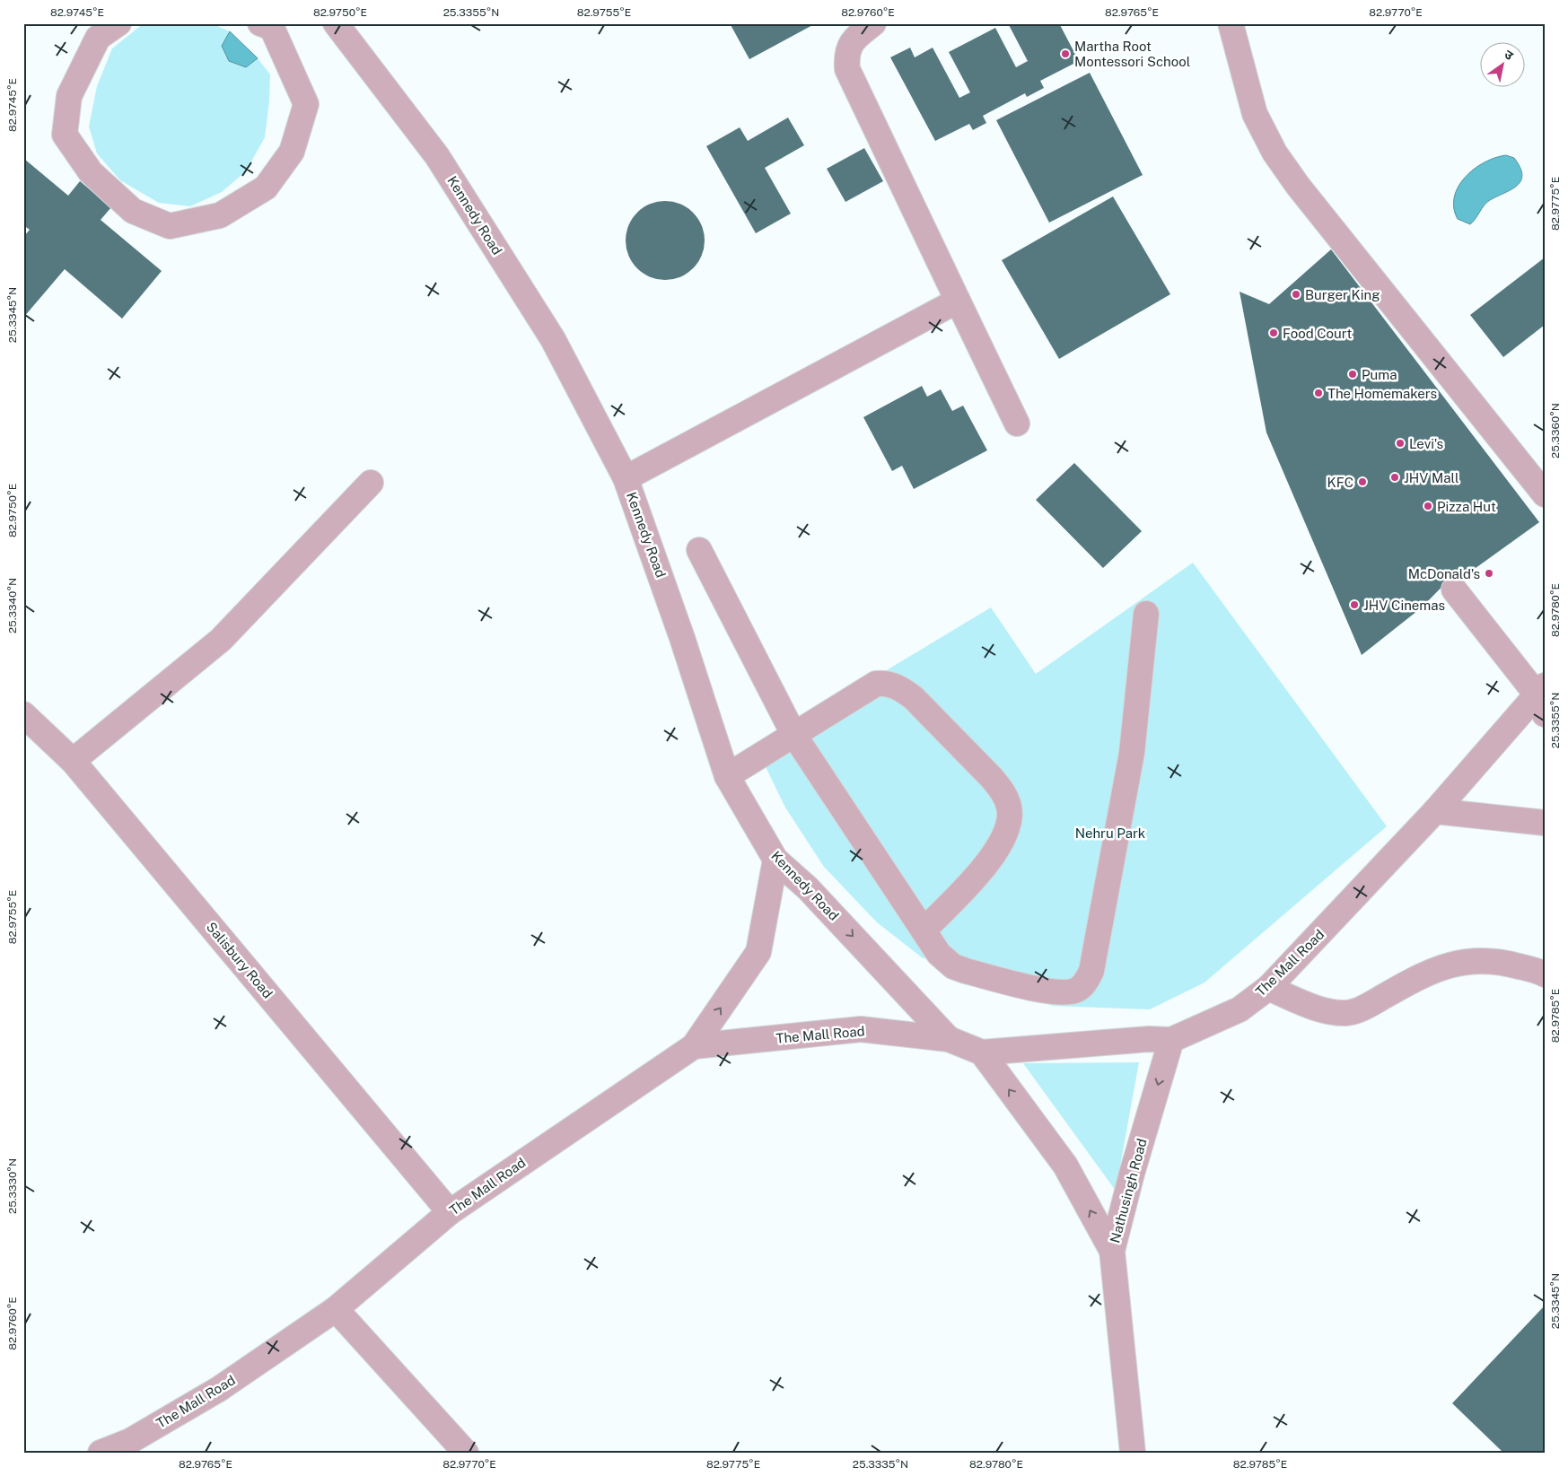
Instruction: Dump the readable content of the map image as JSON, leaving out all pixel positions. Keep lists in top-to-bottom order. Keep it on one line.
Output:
{"streets":{"street":["Kennedy Road","Salisbury Road","The Mall Road","Nathusingh Road"]},"crossings":[["Kennedy Road","The Mall Road"],["Salisbury Road","The Mall Road"],["The Mall Road","Nathusingh Road"]],"one_way":["Nathusingh Road"],"parks":["Nehru Park"],"places":["Martha Root Montessori School","Burger King","Food Court","Puma","The Homemakers","Levi's","JHV Mall","KFC","Pizza Hut","McDonald's","JHV Cinemas"],"north":"top right","coordinates":["82.9745°E","82.9750°E","25.3355°N","82.9755°E","82.9760°E","82.9765°E","82.9770°E","82.9775°E","25.3345°N","25.3360°N","25.3340°N","82.9780°E","82.9785°E","25.3330°N","25.3335°N"]}
